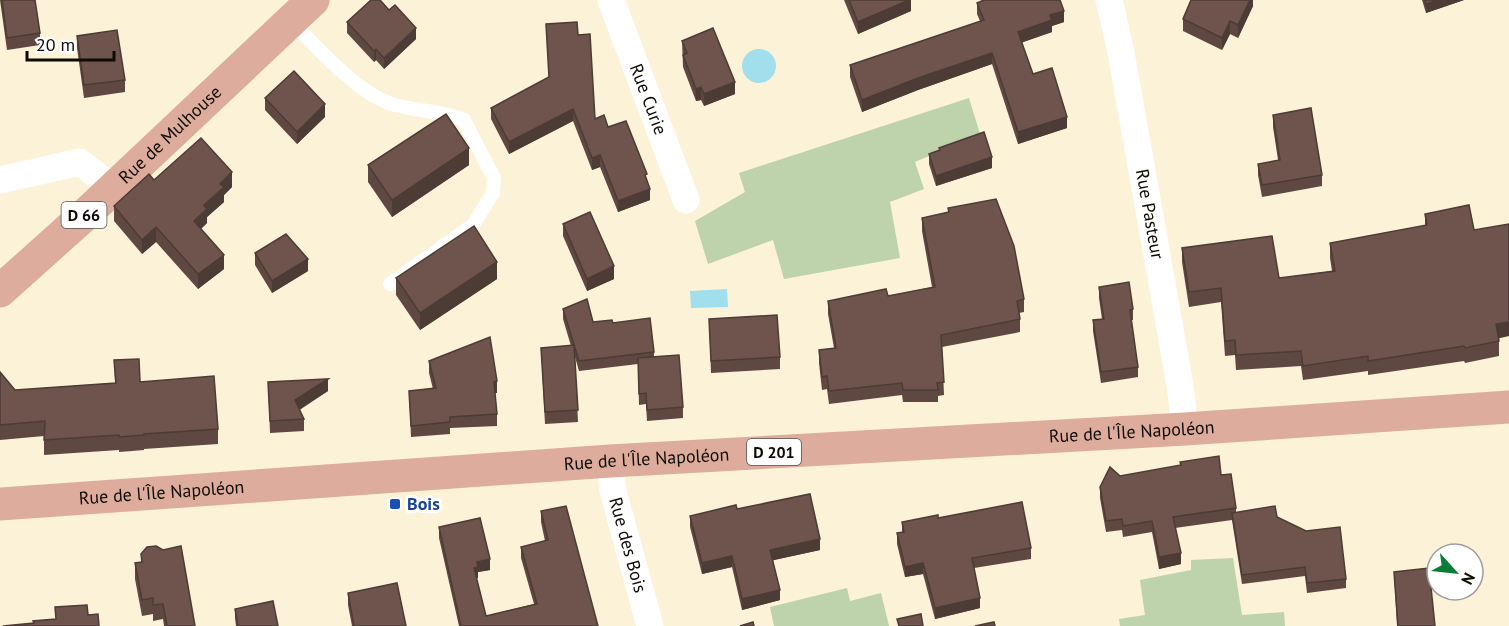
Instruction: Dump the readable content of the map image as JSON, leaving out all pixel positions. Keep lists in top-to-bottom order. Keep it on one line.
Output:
{"streets":{"main road":["Rue de Mulhouse","D 66","Rue de l'Île Napoléon","D 201"],"street":["Rue Curie","Rue Pasteur","Rue des Bois"]},"crossings":[["Rue Pasteur","Rue de l'Île Napoléon"],["Rue de l'Île Napoléon","Rue des Bois"]],"places":{"transit":["Bois"]},"scale_bar":"20 m","north":"bottom right"}
